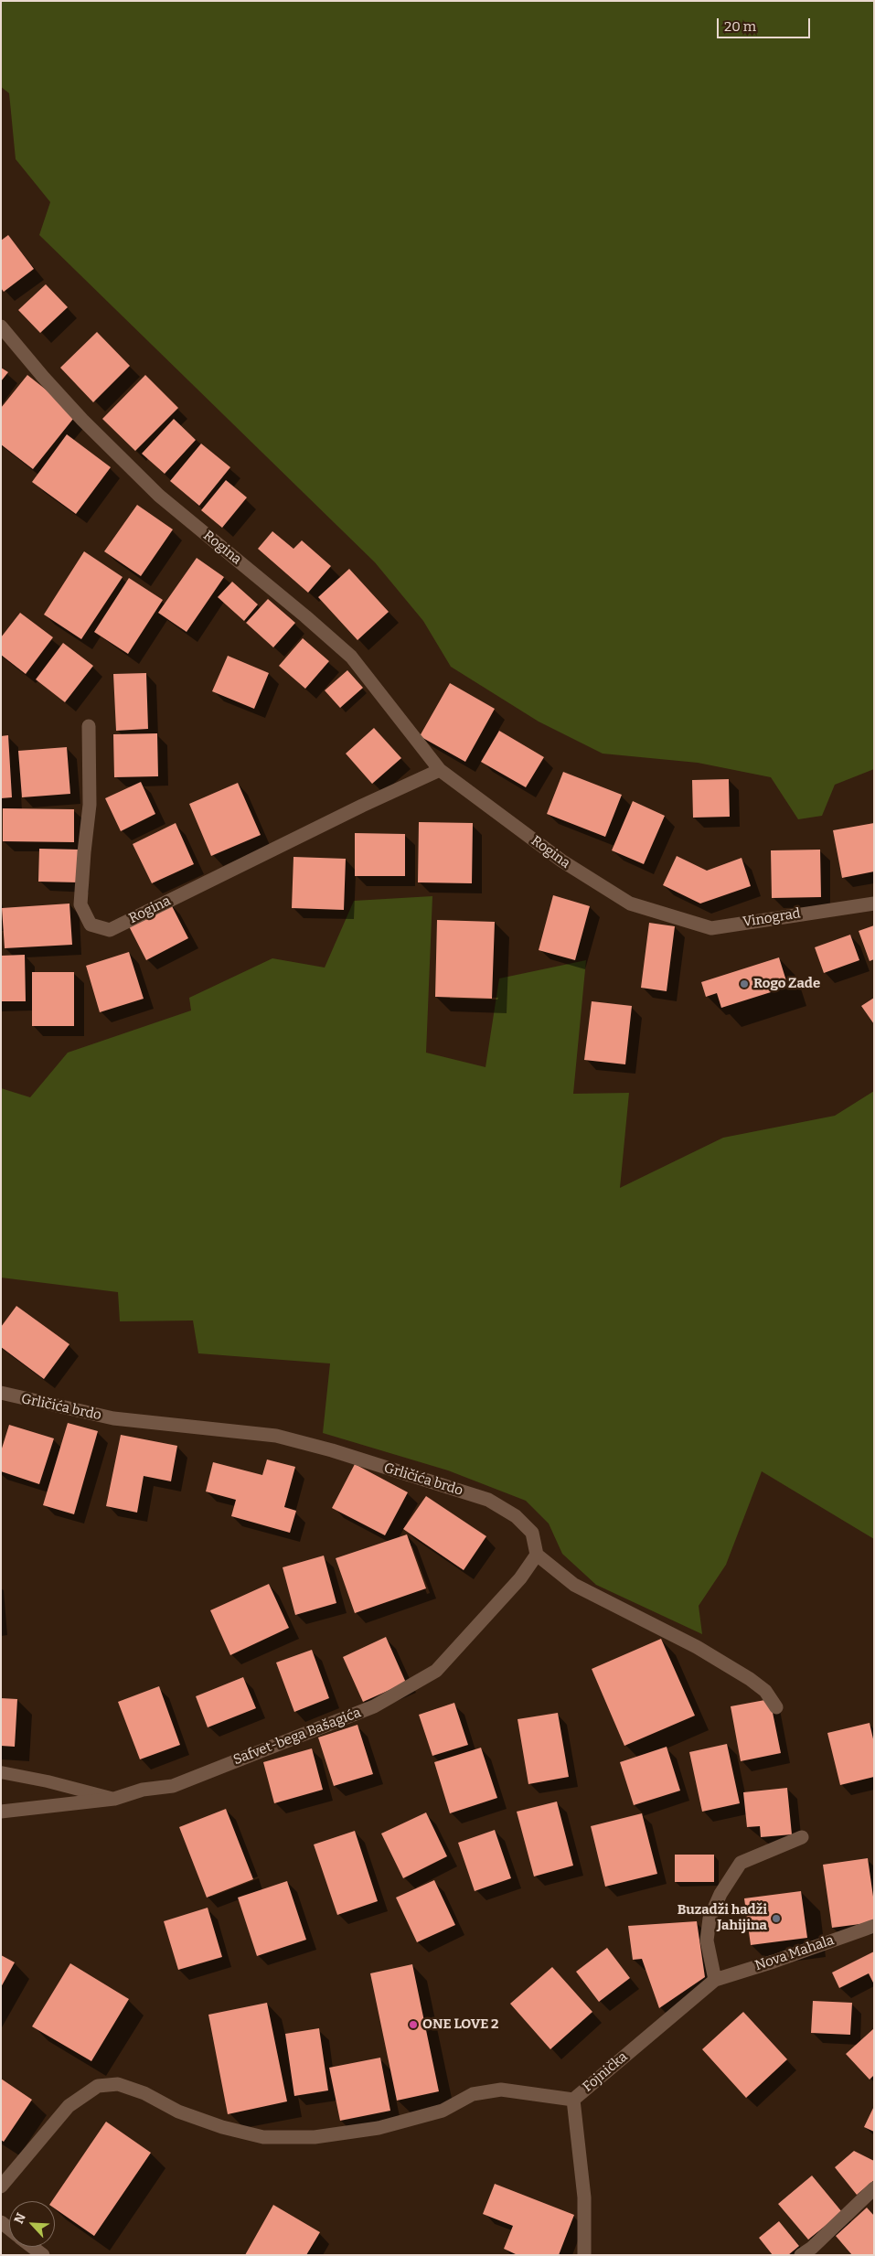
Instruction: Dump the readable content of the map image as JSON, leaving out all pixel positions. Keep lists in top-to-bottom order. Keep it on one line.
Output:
{"streets":{"street":["Rogina","Vinograd","Grličića brdo","Safvet-bega Bašagića","Nova Mahala","Fojnička"]},"crossings":[["Rogina","Vinograd"],["Grličića brdo","Safvet-bega Bašagića"],["Nova Mahala","Fojnička"]],"places":["Rogo Zade","Buzadži hadži Jahijina","ONE LOVE 2"],"scale_bar":"20 m","north":"top left"}
